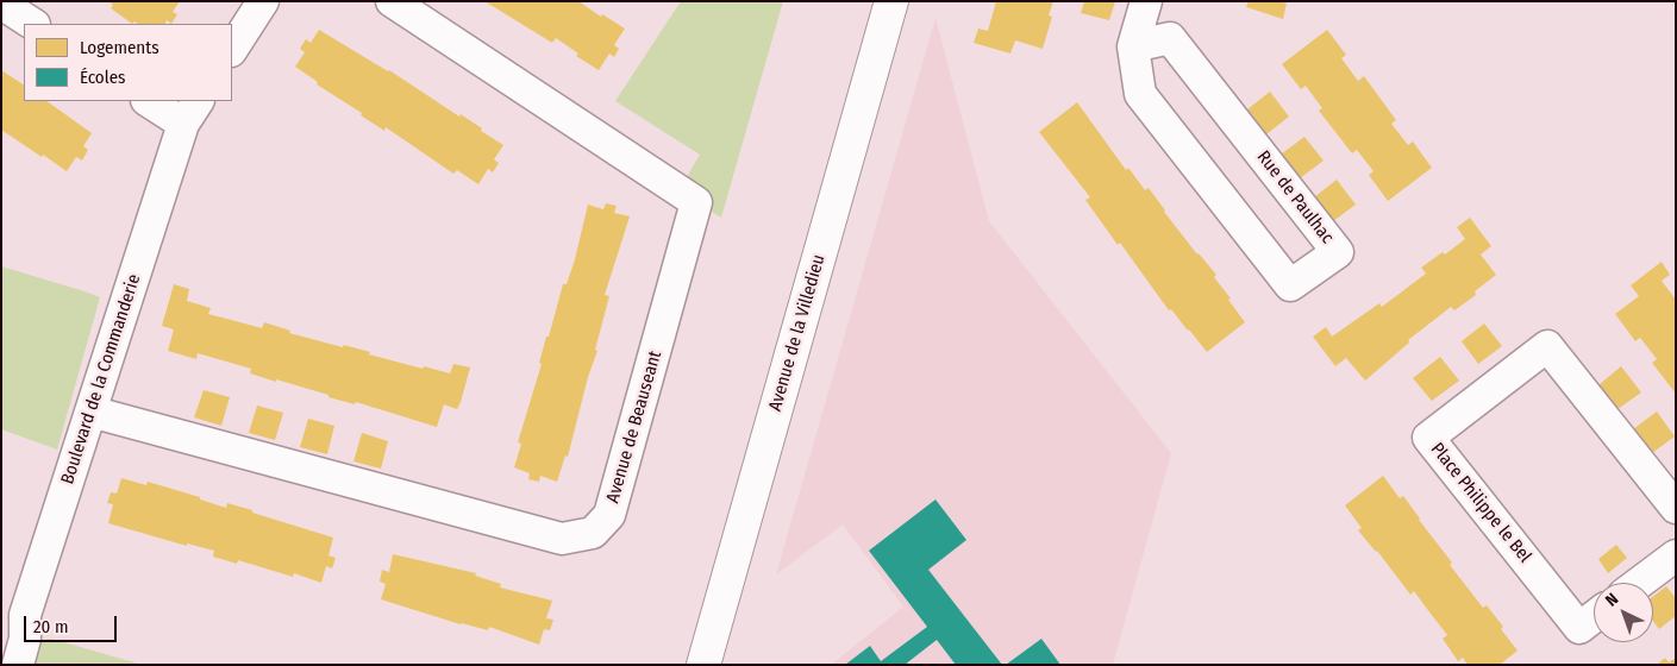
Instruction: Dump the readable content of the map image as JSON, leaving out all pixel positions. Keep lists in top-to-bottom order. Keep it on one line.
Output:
{"streets":{"street":["Rue de Paulhac","Avenue de la Villedieu","Boulevard de la Commanderie","Avenue de Beauseant","Place Philippe le Bel"]},"crossings":[["Boulevard de la Commanderie","Avenue de Beauseant"]],"legend":["Logements","Écoles"],"scale_bar":"20 m","north":"top left"}
